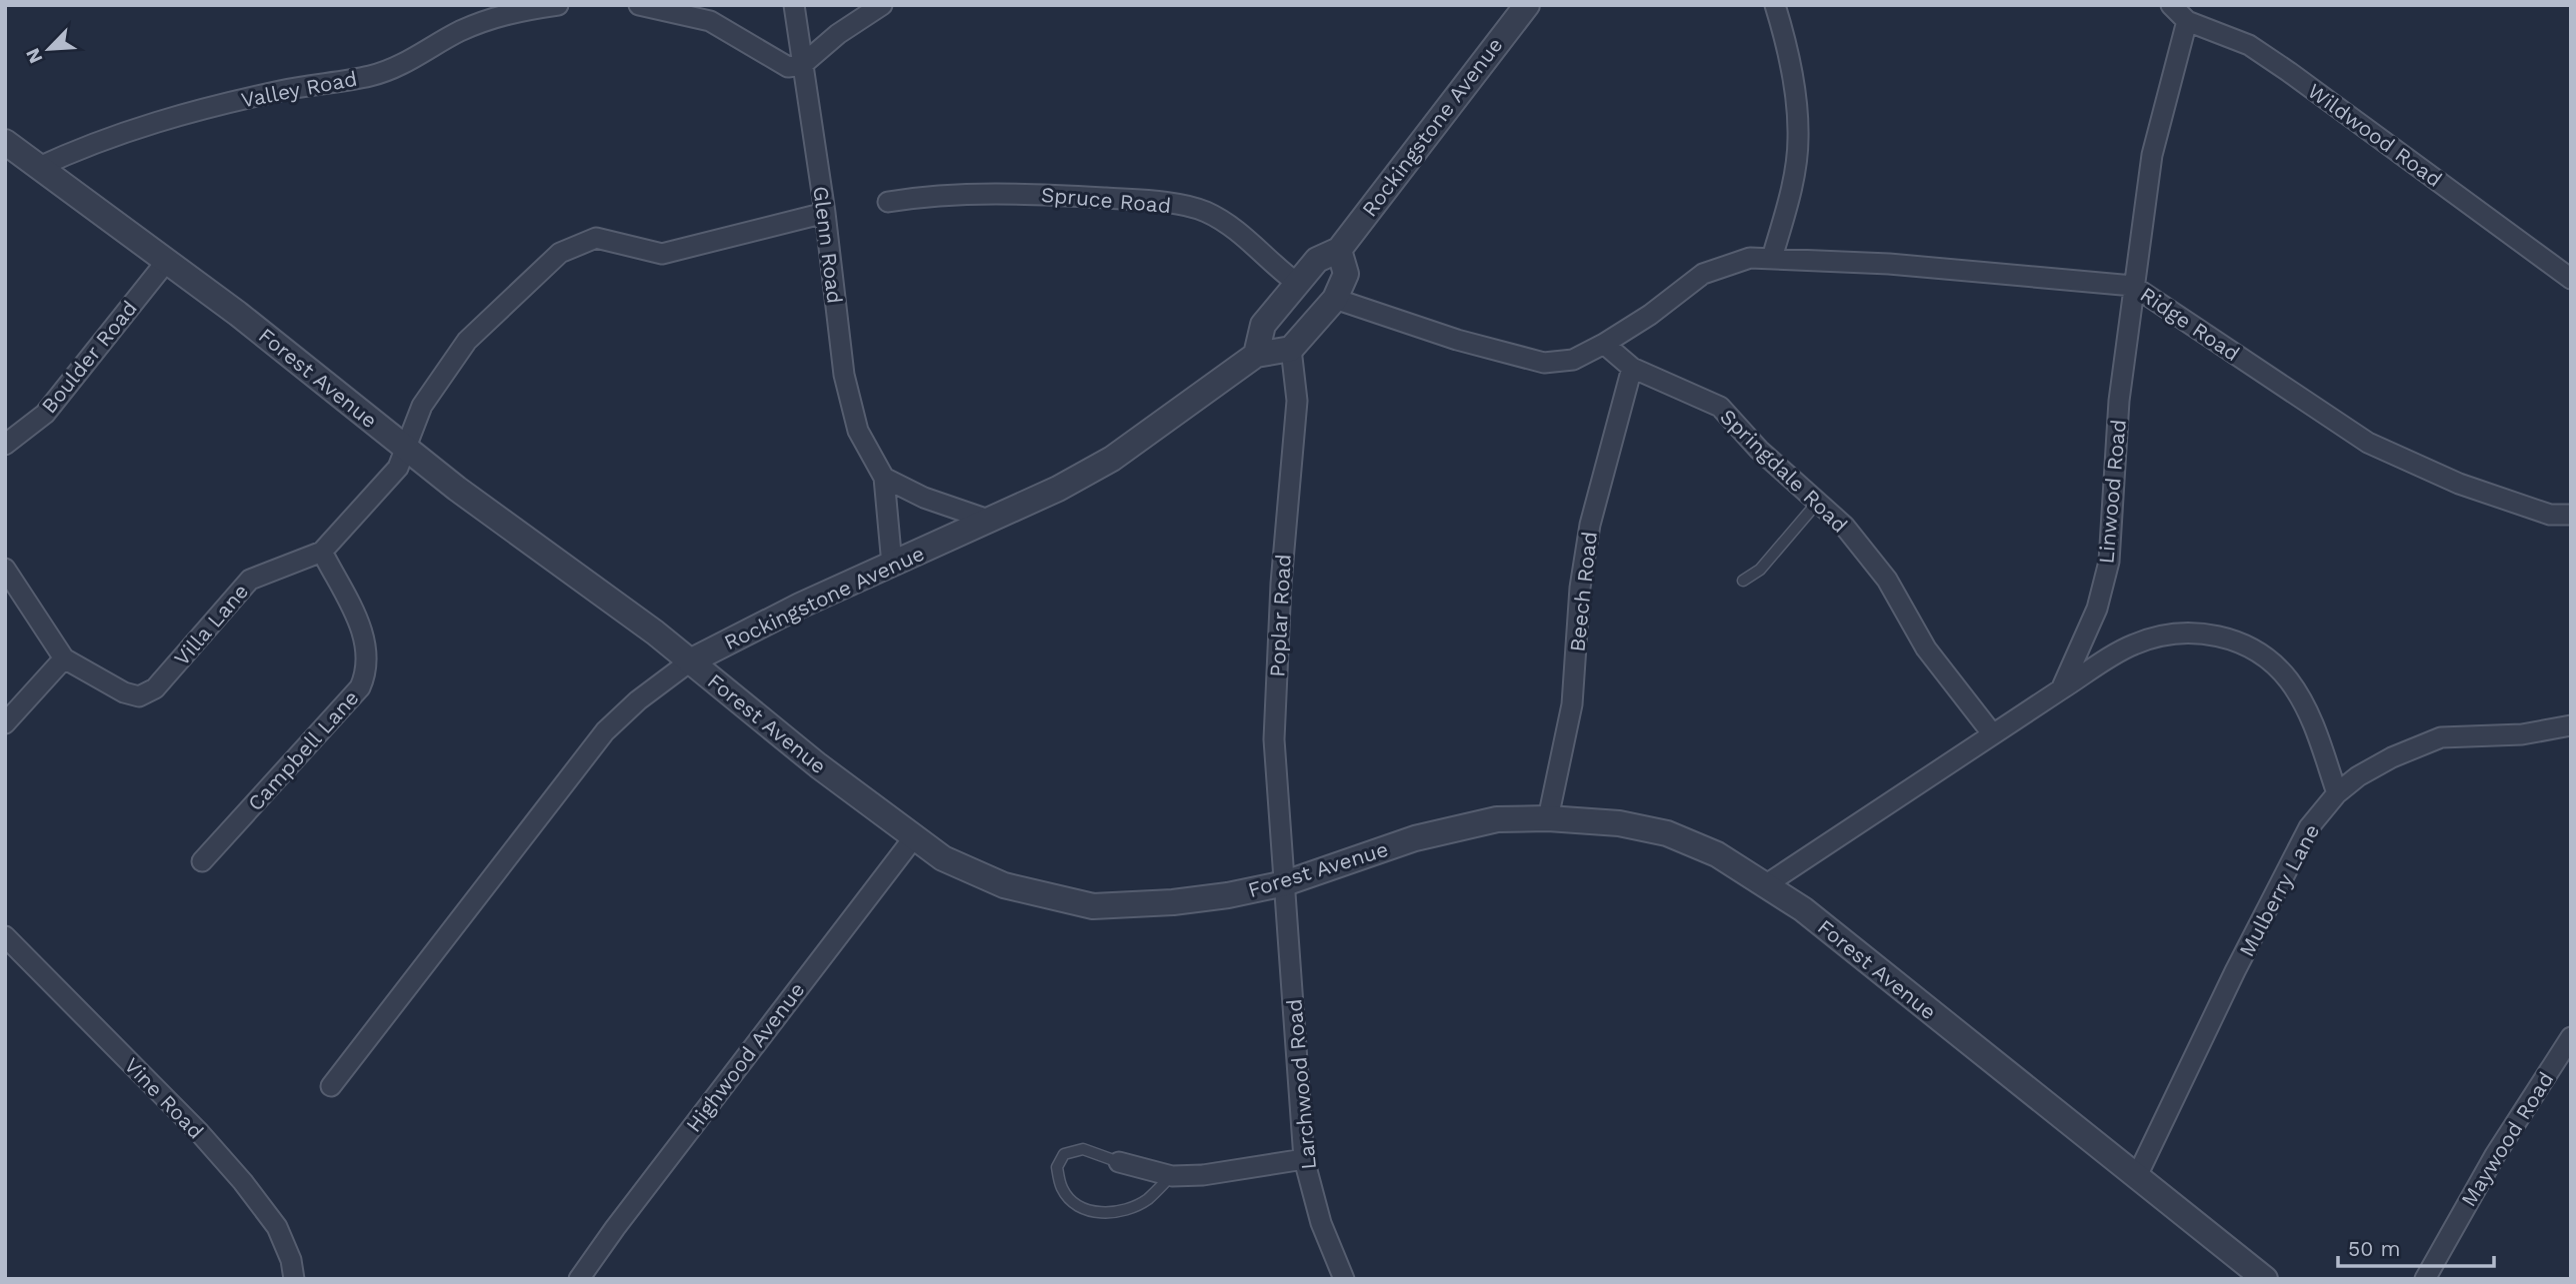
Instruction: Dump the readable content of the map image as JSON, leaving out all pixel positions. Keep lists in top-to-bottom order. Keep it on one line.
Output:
{"streets":{"street":["Valley Road","Rockingstone Avenue","Wildwood Road","Spruce Road","Glenn Road","Ridge Road","Boulder Road","Forest Avenue","Springdale Road","Linwood Road","Beech Road","Poplar Road","Villa Lane","Campbell Lane","Mulberry Lane","Highwood Avenue","Larchwood Road","Vine Road","Maywood Road"]},"crossings":[["Valley Road","Forest Avenue"],["Rockingstone Avenue","Spruce Road"],["Rockingstone Avenue","Glenn Road"],["Rockingstone Avenue","Forest Avenue"],["Rockingstone Avenue","Poplar Road"],["Wildwood Road","Linwood Road"],["Glenn Road","Villa Lane"],["Ridge Road","Springdale Road"],["Ridge Road","Linwood Road"],["Boulder Road","Forest Avenue"],["Forest Avenue","Beech Road"],["Forest Avenue","Poplar Road"],["Forest Avenue","Villa Lane"],["Forest Avenue","Mulberry Lane"],["Forest Avenue","Highwood Avenue"],["Forest Avenue","Larchwood Road"],["Springdale Road","Beech Road"],["Poplar Road","Larchwood Road"],["Villa Lane","Campbell Lane"]],"scale_bar":"50 m","north":"bottom left"}
